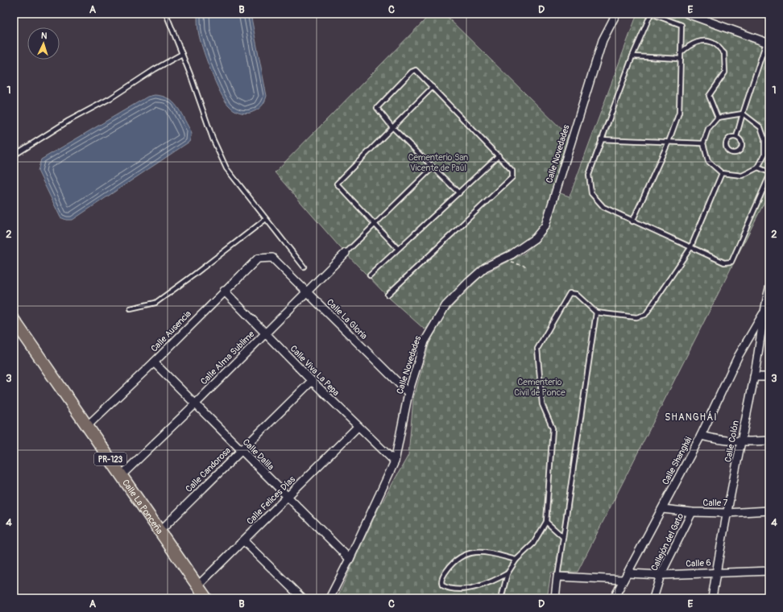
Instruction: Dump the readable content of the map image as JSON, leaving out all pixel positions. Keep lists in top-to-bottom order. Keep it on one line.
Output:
{"streets":{"main road":["PR-123","Calle La Ponceña"],"street":["Calle Novedades","Calle La Gloria","Calle Ausencia","Calle Alma Sublime","Calle Viva La Pepa","Calle Colón","Calle Dalila","Calle Shanghái","Calle Candorosa","Calle Felices Días","Calle 7","Callejón del Gato","Calle 6"]},"crossings":[["Calle Novedades","Calle La Gloria"],["Calle Novedades","Calle Viva La Pepa"],["Calle Novedades","Calle Dalila"],["Calle La Gloria","Calle Ausencia"],["Calle La Gloria","Calle Alma Sublime"],["Calle Ausencia","Calle Viva La Pepa"],["Calle Ausencia","Calle Dalila"],["Calle Ausencia","Calle La Ponceña"],["Calle Alma Sublime","Calle Viva La Pepa"],["Calle Alma Sublime","Calle Dalila"],["Calle Alma Sublime","Calle La Ponceña"],["Calle Viva La Pepa","Calle Candorosa"],["Calle Viva La Pepa","Calle Felices Días"],["Calle Colón","Calle Shanghái"],["Calle Colón","Calle 7"],["Calle Colón","Calle 6"],["Calle Dalila","Calle Candorosa"],["Calle Dalila","Calle Felices Días"],["Calle Shanghái","Calle 7"],["Calle Shanghái","Calle 6"],["Calle Candorosa","Calle La Ponceña"],["Calle Felices Días","Calle La Ponceña"],["Calle 7","Callejón del Gato"],["Callejón del Gato","Calle 6"]],"districts":["SHANGHÁI"],"parks":["Cementerio San Vicente de Paúl","Cementerio Civil de Ponce"],"north":"top","grid":{"columns":["A","B","C","D","E"],"rows":["1","2","3","4"]}}
